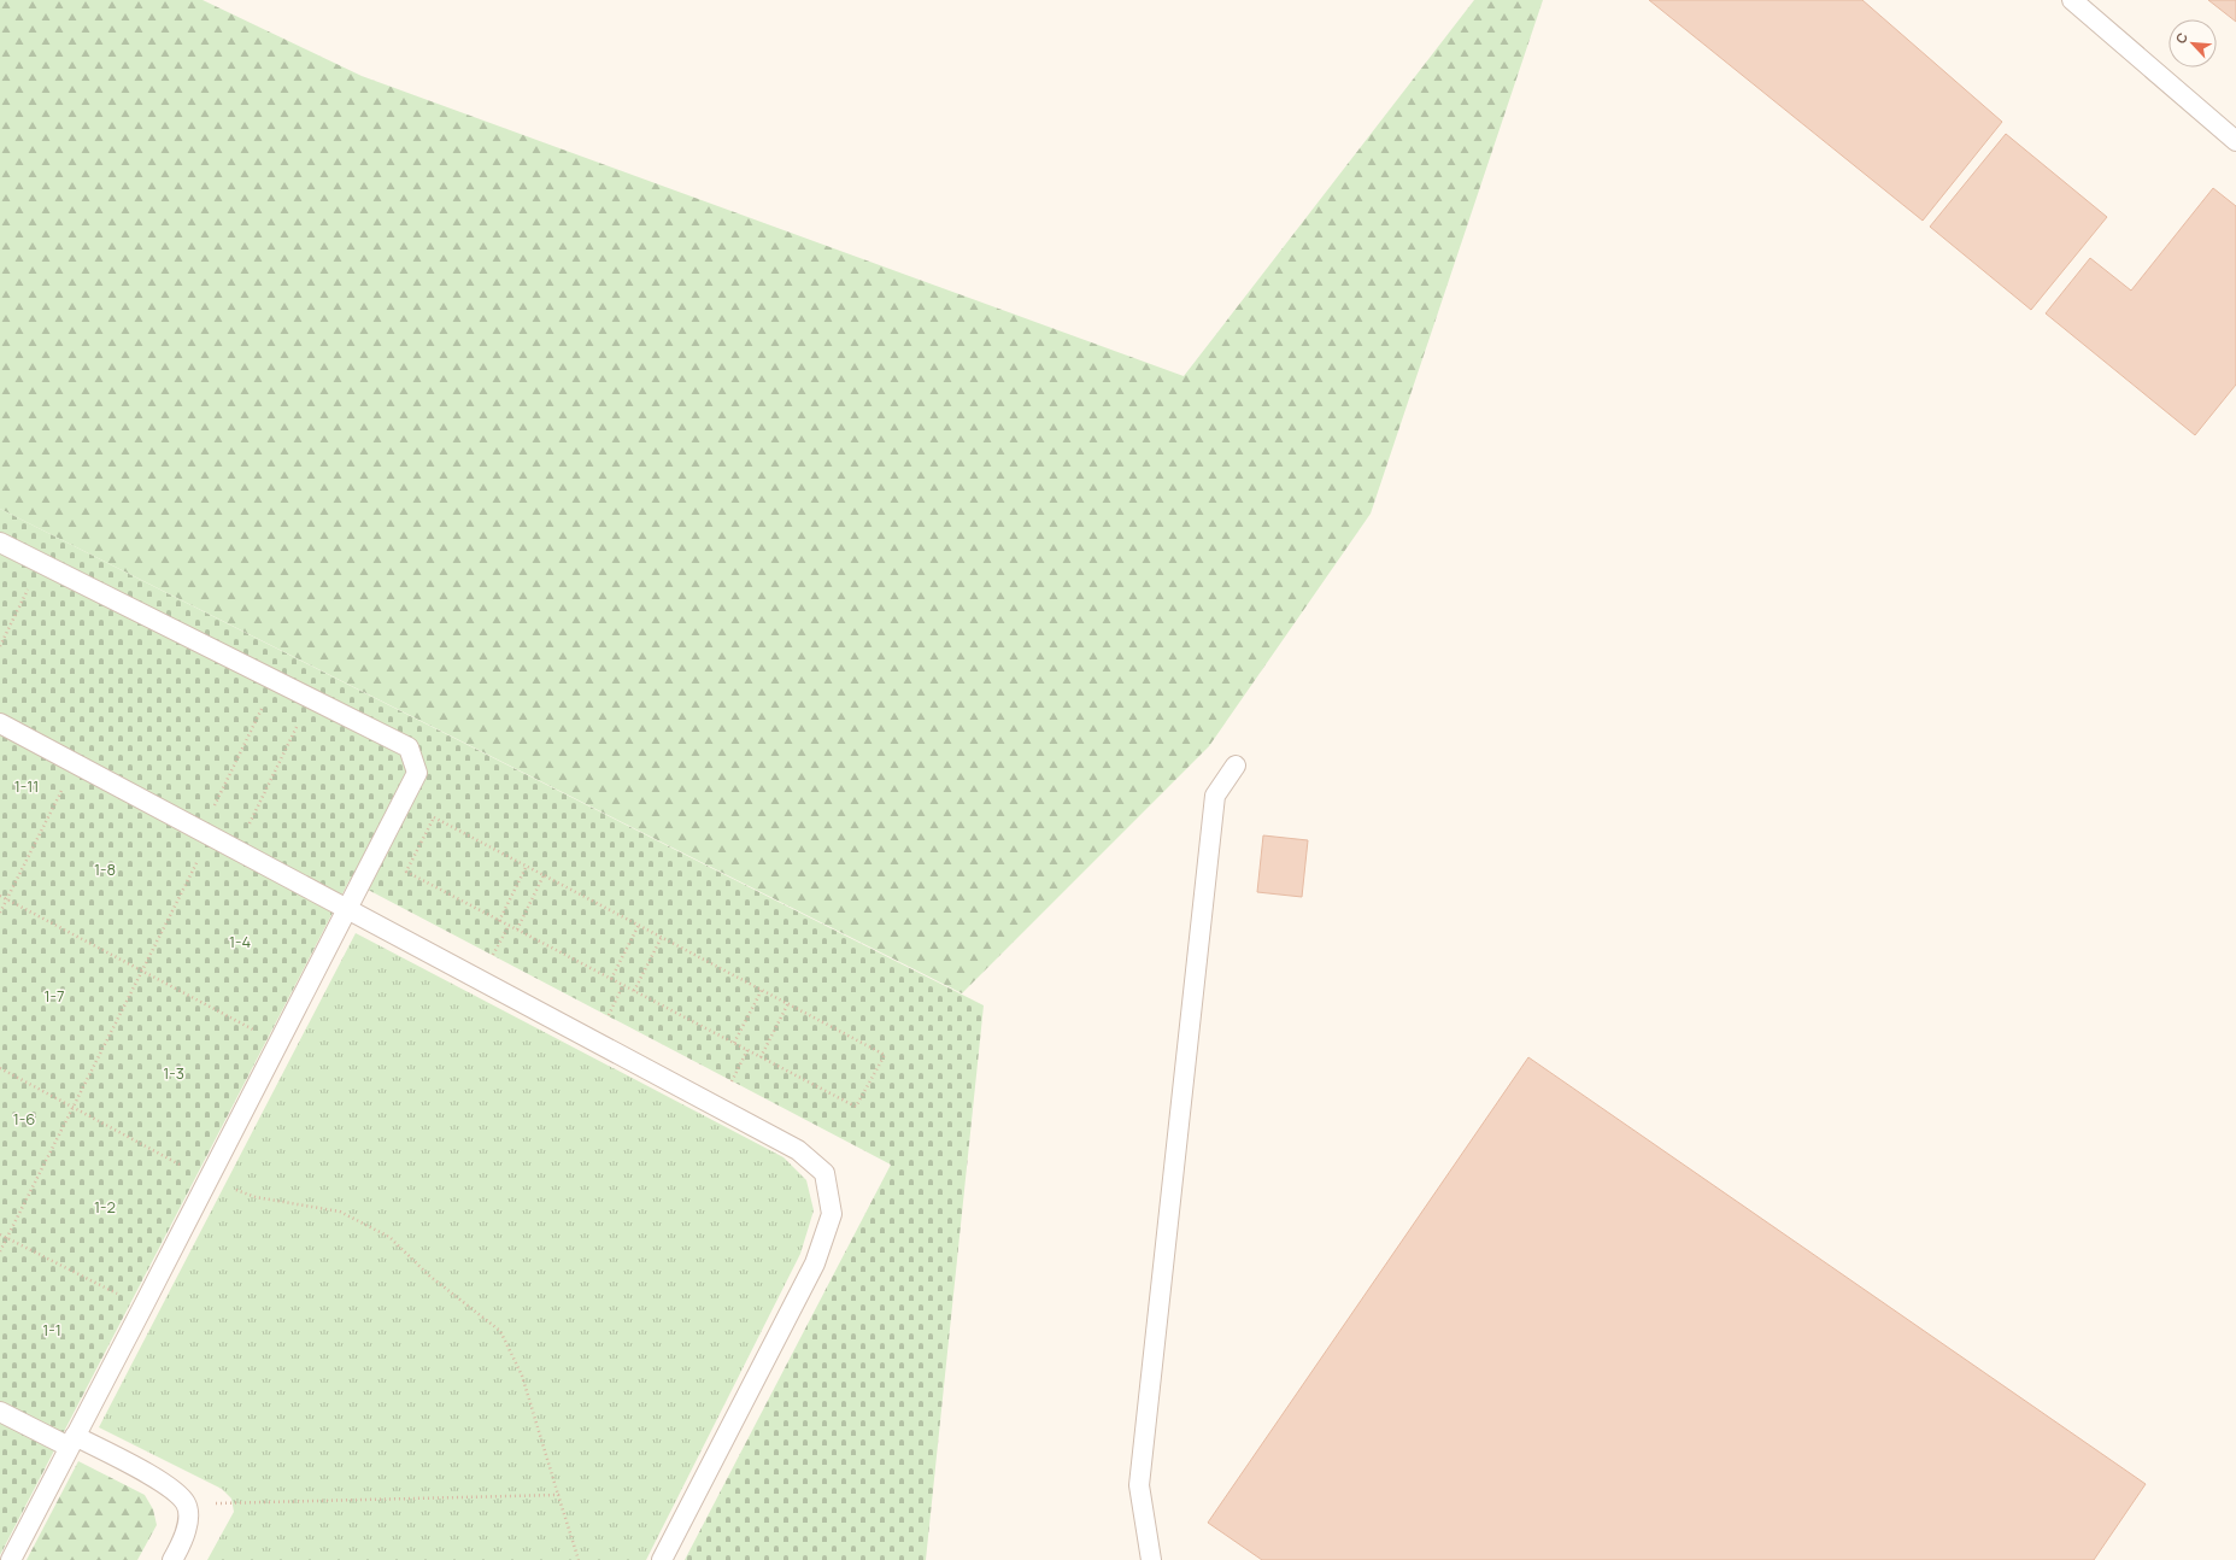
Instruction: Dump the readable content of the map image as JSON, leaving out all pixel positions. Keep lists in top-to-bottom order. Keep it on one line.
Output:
{"parks":["1-11","1-8","1-4","1-7","1-3","1-6","1-2","1-1"],"north":"top left"}
